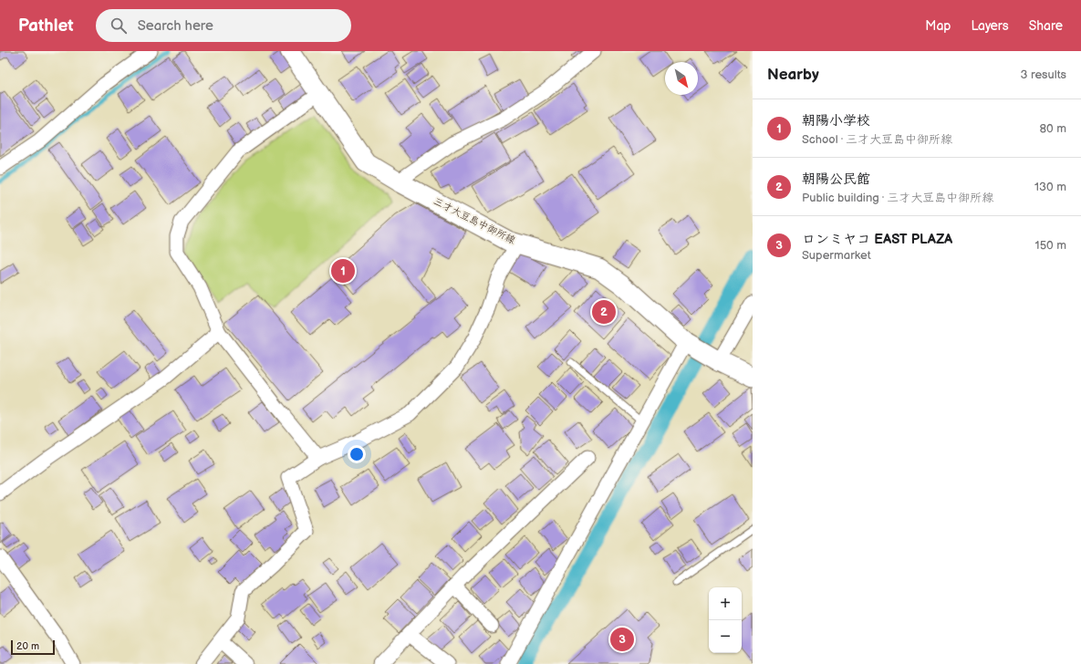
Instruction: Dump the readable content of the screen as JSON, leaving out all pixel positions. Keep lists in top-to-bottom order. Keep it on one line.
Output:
{"streets":{"main road":["三才大豆島中御所線"]},"scale_bar":"20 m","north":"bottom right","page":{"header":"Pathlet","search":"Search here","nav":["Map","Layers","Share"],"heading":["Nearby","3 results"],"list":[{"mark":"1","name":"朝陽小学校","note":"School · 三才大豆島中御所線","value":"80 m"},{"mark":"2","name":"朝陽公民館","note":"Public building · 三才大豆島中御所線","value":"130 m"},{"mark":"3","name":"ロンミヤコ EAST PLAZA","note":"Supermarket","value":"150 m"}],"pins":["1","2","3"],"map_buttons":["+","−"],"scale":"20 m"}}
